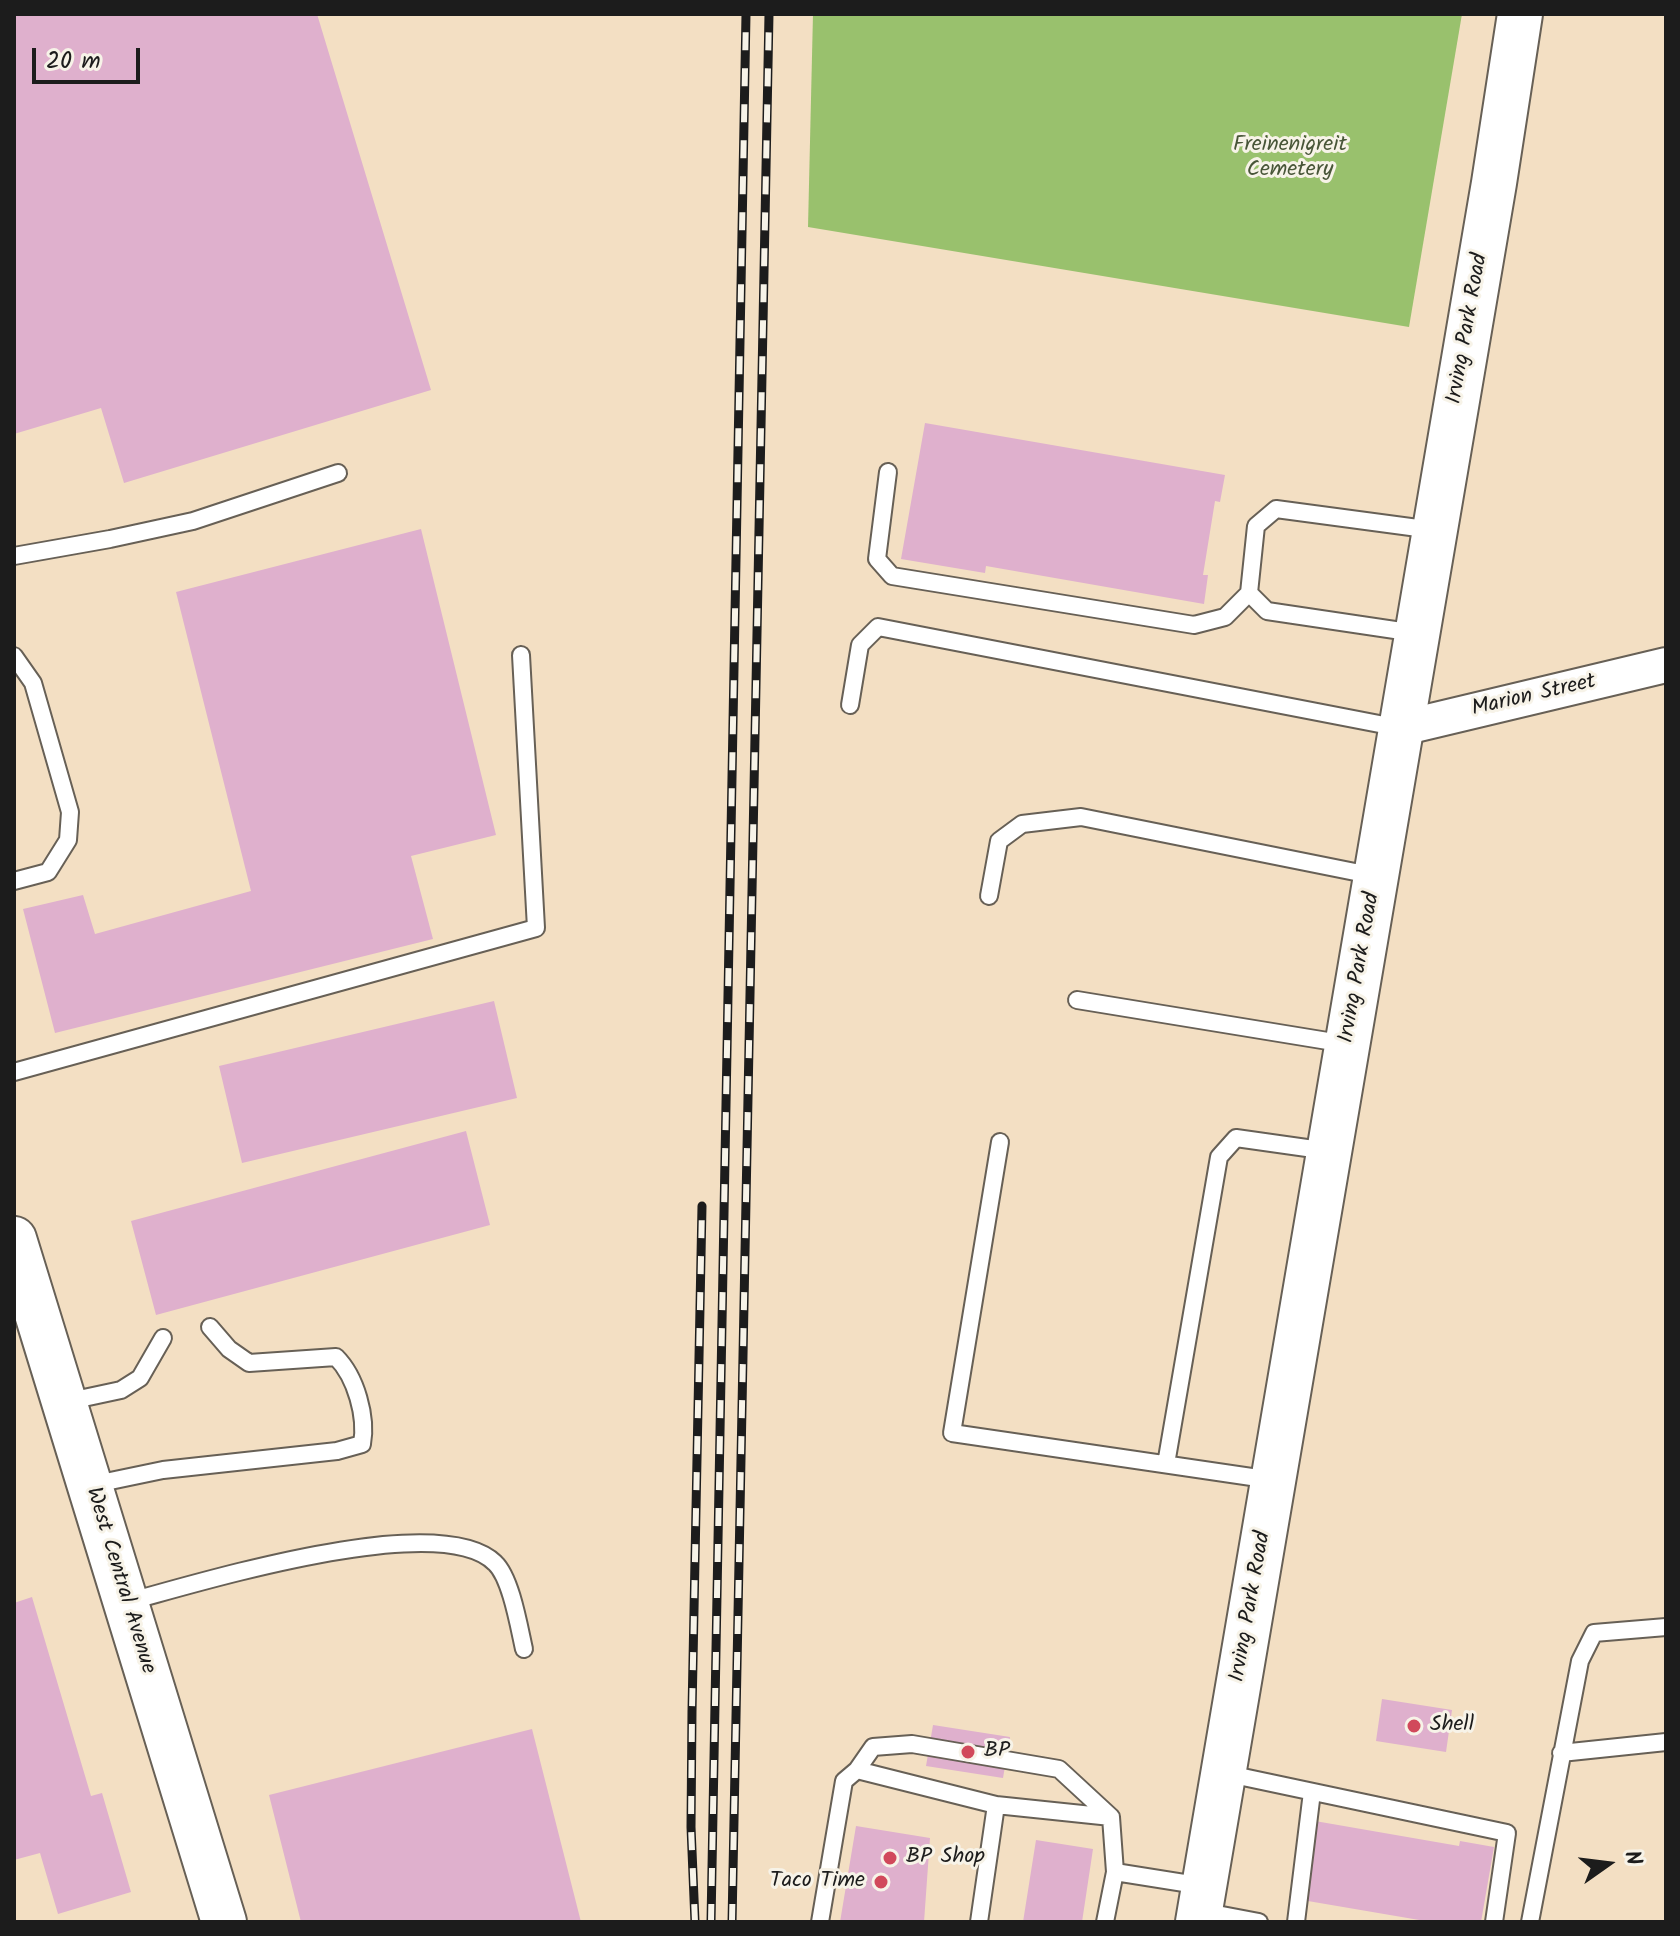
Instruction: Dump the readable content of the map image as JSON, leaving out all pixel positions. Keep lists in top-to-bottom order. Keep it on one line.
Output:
{"streets":{"main road":["Irving Park Road","West Central Avenue"],"street":["Marion Street"]},"crossings":[["Irving Park Road","Marion Street"]],"parks":["Freinenigreit Cemetery"],"places":["Shell","BP","BP Shop","Taco Time"],"scale_bar":"20 m","north":"right"}
